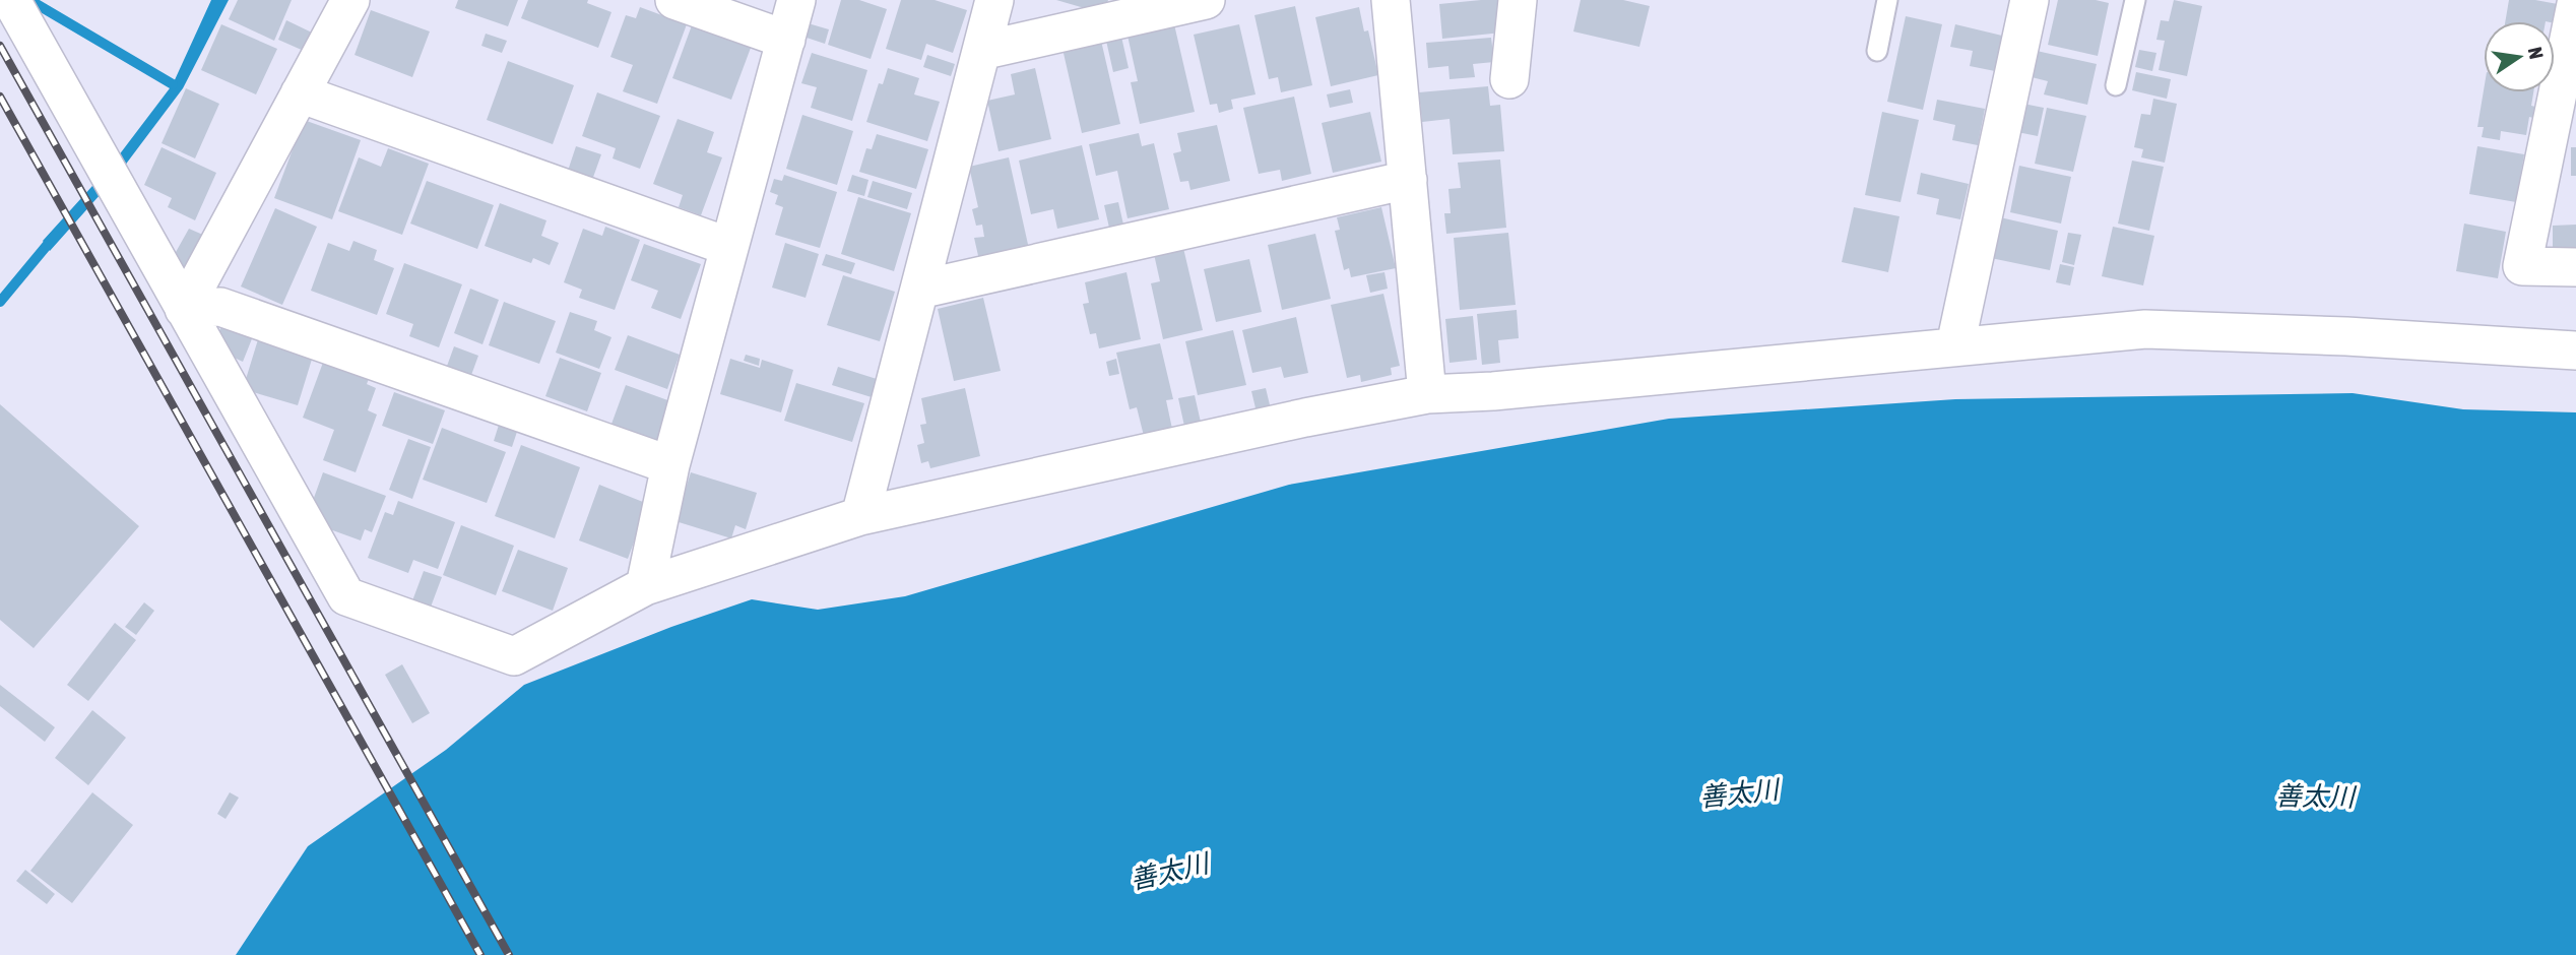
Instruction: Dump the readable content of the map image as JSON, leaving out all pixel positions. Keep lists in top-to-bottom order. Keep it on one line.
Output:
{"water":["善太川"],"north":"right"}
